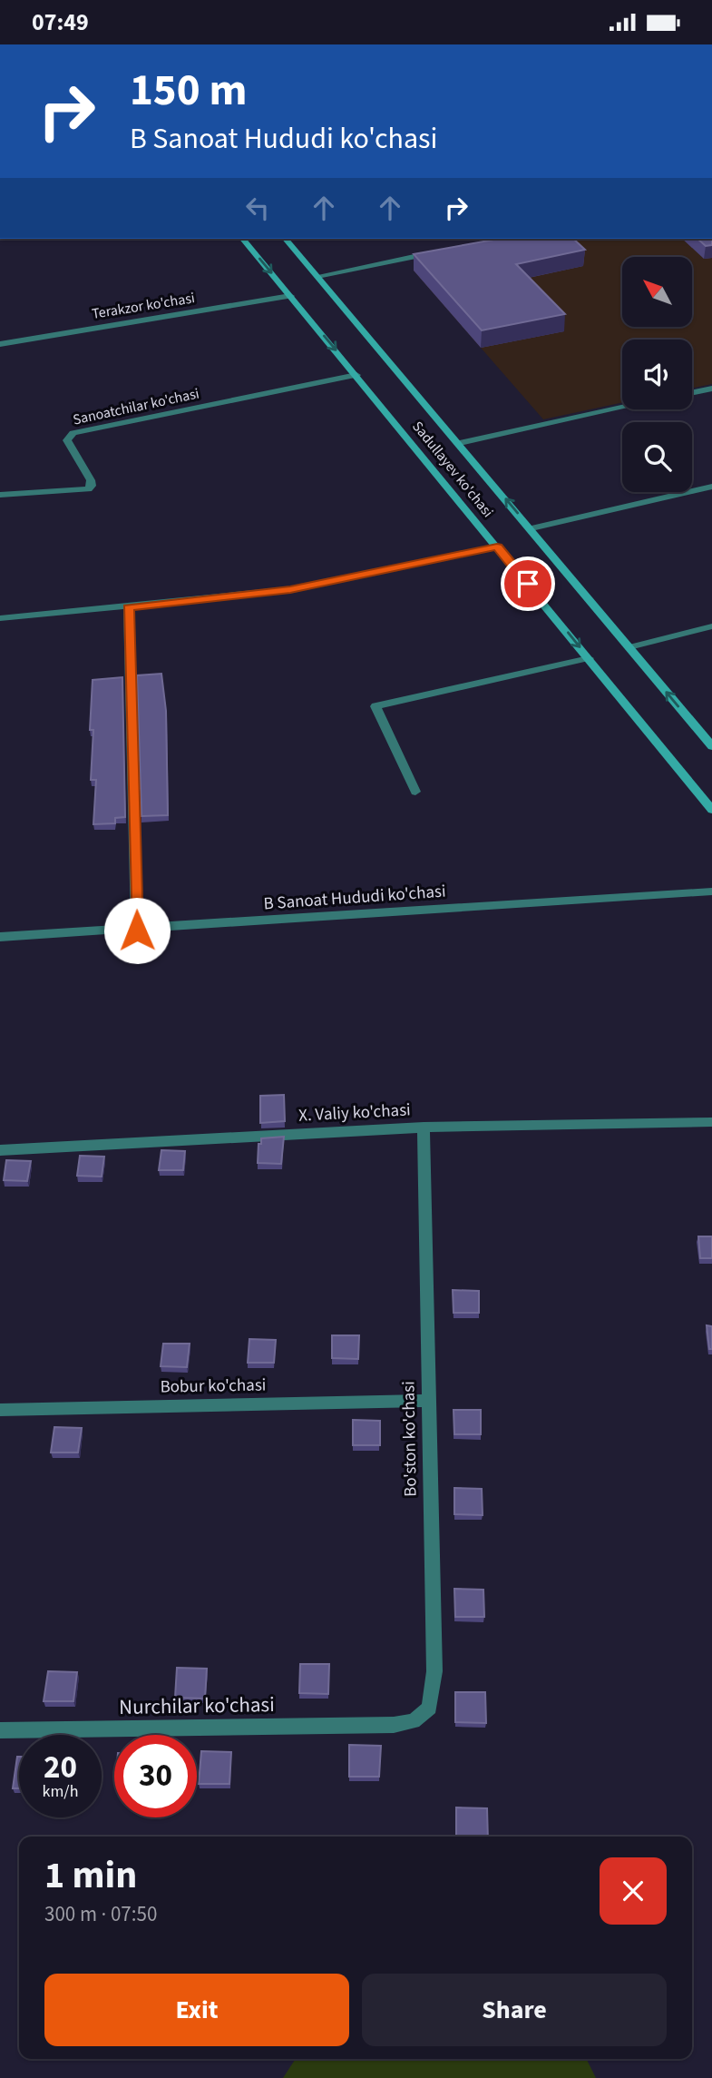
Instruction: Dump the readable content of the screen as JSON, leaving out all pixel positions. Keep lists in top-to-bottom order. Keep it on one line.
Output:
{"streets":{"main road":["Sadullayev ko'chasi"],"street":["Terakzor ko'chasi","Sanoatchilar ko'chasi","B Sanoat Hududi ko'chasi","X. Valiy ko'chasi","Bobur ko'chasi","Bo'ston ko'chasi","Nurchilar ko'chasi"]},"crossings":[["Terakzor ko'chasi","Sadullayev ko'chasi"],["Sanoatchilar ko'chasi","Sadullayev ko'chasi"],["X. Valiy ko'chasi","Bo'ston ko'chasi"],["Bobur ko'chasi","Bo'ston ko'chasi"],["Bo'ston ko'chasi","Nurchilar ko'chasi"]],"north":"top left","page":{"status":"07:49","turn":["150 m","B Sanoat Hududi ko'chasi"],"speed":"20 km/h","limit":"30","heading":["1 min","300 m · 07:50"],"buttons":["Exit","Share"]}}
